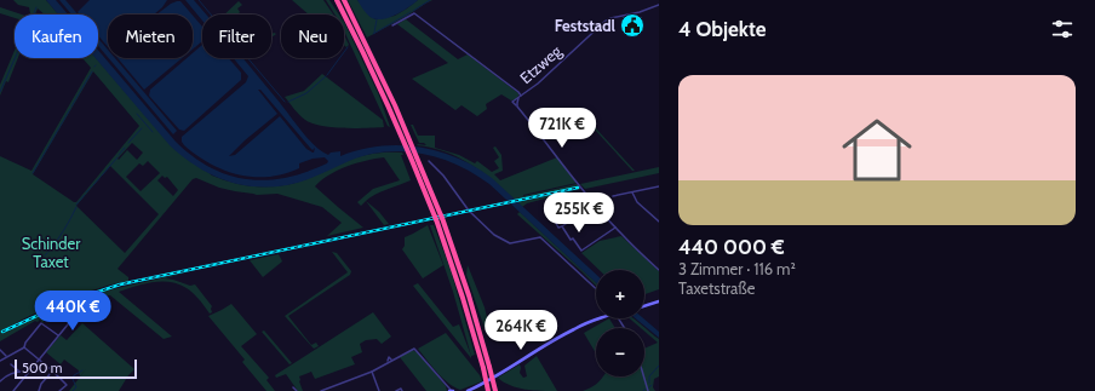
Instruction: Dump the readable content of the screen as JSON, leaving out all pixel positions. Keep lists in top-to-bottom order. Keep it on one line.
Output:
{"streets":{"street":["Etzweg"]},"parks":["Schinder Taxet"],"places":{"public building":["Feststadl"]},"scale_bar":"500 m","page":{"heading":"4 Objekte","chip":["Kaufen","Mieten","Filter","Neu"],"list":[{"name":"440 000 €","note":"3 Zimmer · 116 m² · Taxetstraße"}],"price":["721K €","255K €","440K €","264K €"],"map_buttons":["+","−"],"scale":"500 m"}}
